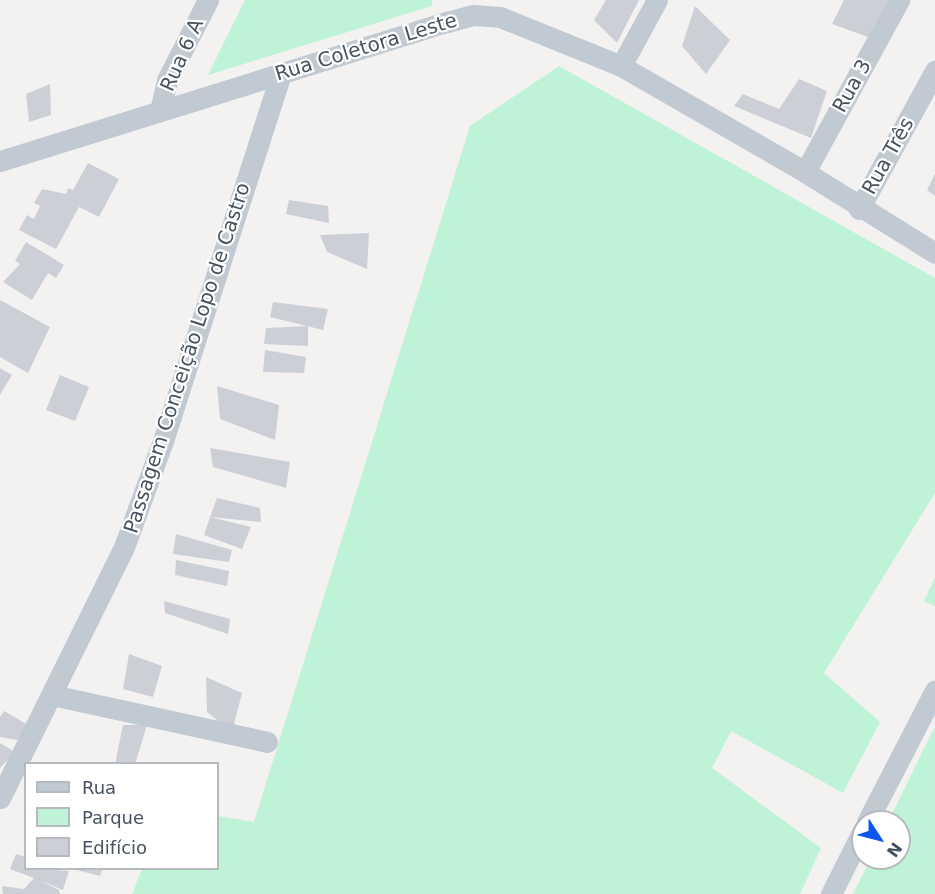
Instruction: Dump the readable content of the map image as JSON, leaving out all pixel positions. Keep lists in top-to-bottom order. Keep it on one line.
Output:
{"streets":{"street":["Rua Coletora Leste","Rua 6 A","Rua 3","Rua Três","Passagem Conceição Lopo de Castro"]},"crossings":[["Rua Coletora Leste","Rua 6 A"],["Rua Coletora Leste","Rua 3"],["Rua Coletora Leste","Rua Três"],["Rua Coletora Leste","Passagem Conceição Lopo de Castro"]],"legend":["Rua","Parque","Edifício"],"north":"bottom right"}
